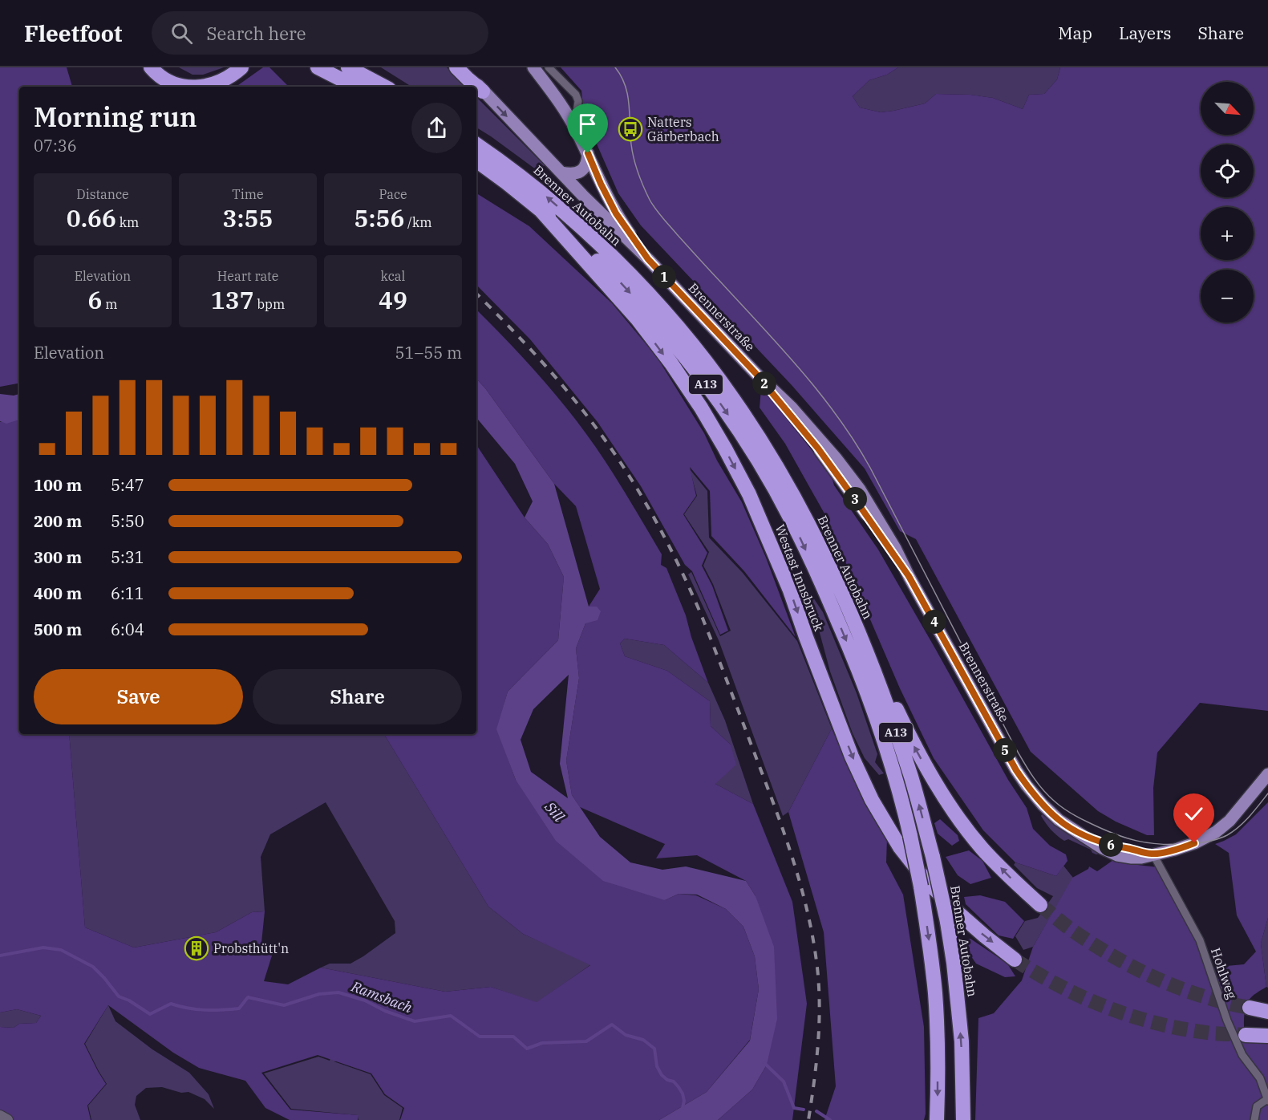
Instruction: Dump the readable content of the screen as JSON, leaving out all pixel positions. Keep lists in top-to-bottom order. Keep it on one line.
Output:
{"streets":{"highway":["Brenner Autobahn","A13","Westast Innsbruck"],"main road":["Brennerstraße"],"street":["Hohlweg"]},"crossings":[["Brenner Autobahn","A13"],["Brenner Autobahn","Westast Innsbruck"],["Brennerstraße","Hohlweg"]],"water":["Sill","Ramsbach"],"places":{"bus stop":["Natters Gärberbach"],"building":["Probsthütt'n"]},"north":"bottom right","page":{"header":"Fleetfoot","search":"Search here","nav":["Map","Layers","Share"],"map_buttons":["+","−"],"heading":["Morning run","07:36"],"stats":[["Distance","0.66 km"],["Time","3:55"],["Pace","5:56 /km"],["Elevation","6 m"],["Heart rate","137 bpm"],["kcal","49"]],"pins":["1","2","3","4","5","6"],"chart":["Elevation","51–55 m"],"list":[{"name":"100 m","note":"5:47"},{"name":"200 m","note":"5:50"},{"name":"300 m","note":"5:31"},{"name":"400 m","note":"6:11"},{"name":"500 m","note":"6:04"}],"buttons":["Save","Share"]}}
